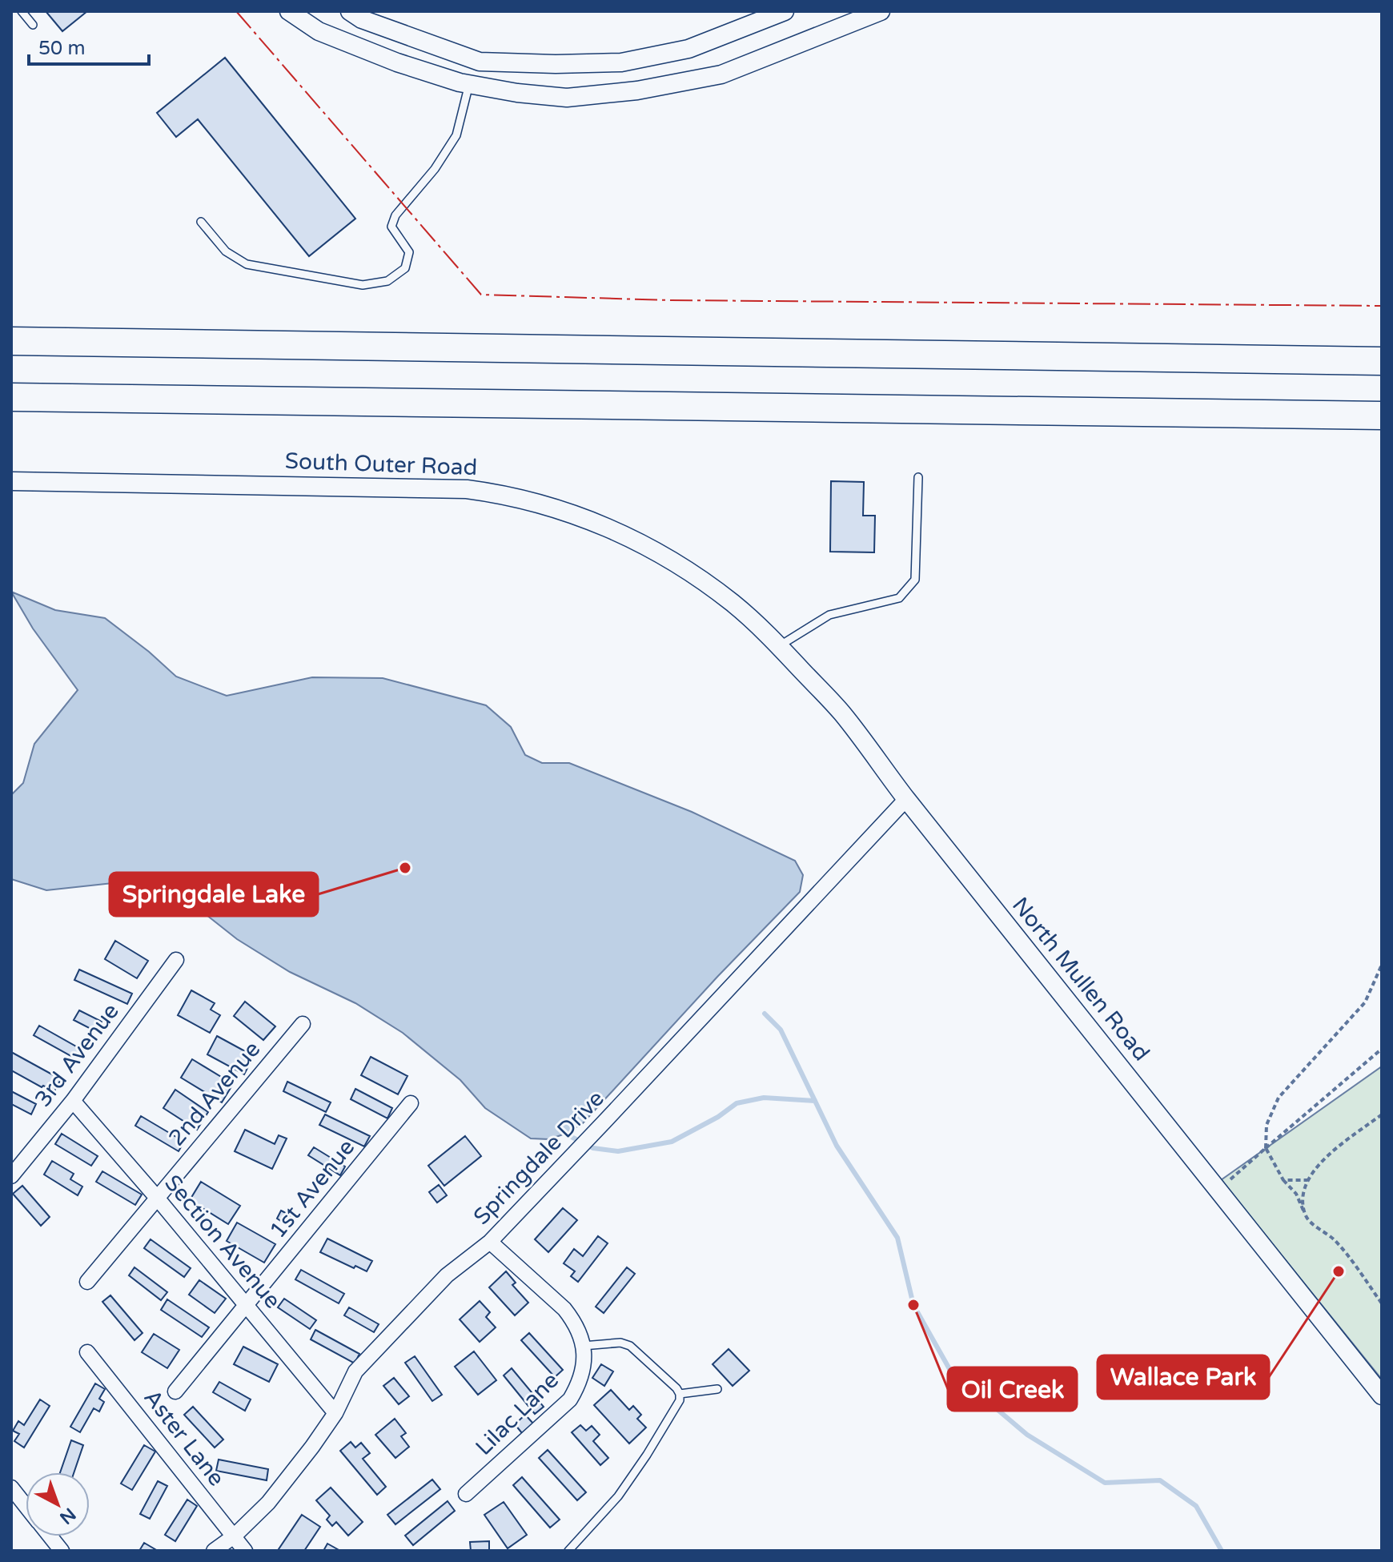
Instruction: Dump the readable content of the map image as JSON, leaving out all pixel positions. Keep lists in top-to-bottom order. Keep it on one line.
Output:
{"streets":{"street":["South Outer Road","North Mullen Road","3rd Avenue","2nd Avenue","Springdale Drive","1st Avenue","Section Avenue","Lilac Lane","Aster Lane"]},"crossings":[["South Outer Road","North Mullen Road"],["North Mullen Road","Springdale Drive"],["3rd Avenue","Section Avenue"],["2nd Avenue","Section Avenue"],["Springdale Drive","Section Avenue"],["Springdale Drive","Lilac Lane"],["Springdale Drive","Aster Lane"],["1st Avenue","Section Avenue"]],"places":["Springdale Lake","Wallace Park","Oil Creek"],"scale_bar":"50 m","north":"bottom right"}
